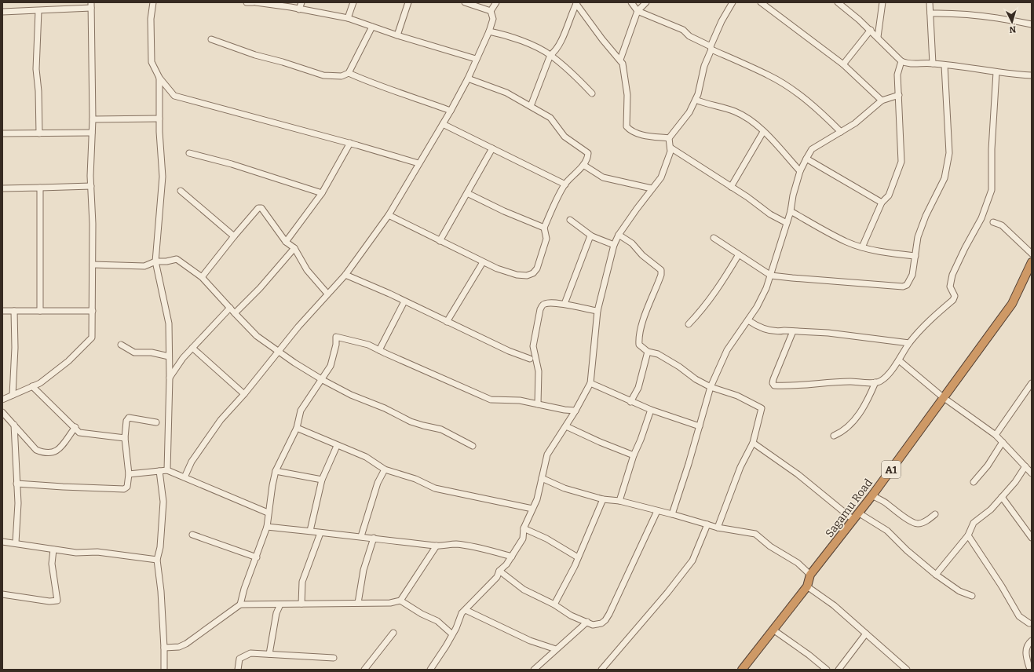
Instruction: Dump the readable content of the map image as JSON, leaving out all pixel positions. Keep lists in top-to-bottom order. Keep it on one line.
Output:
{"streets":{"highway":["A1","Sagamu Road"]},"north":"bottom"}
